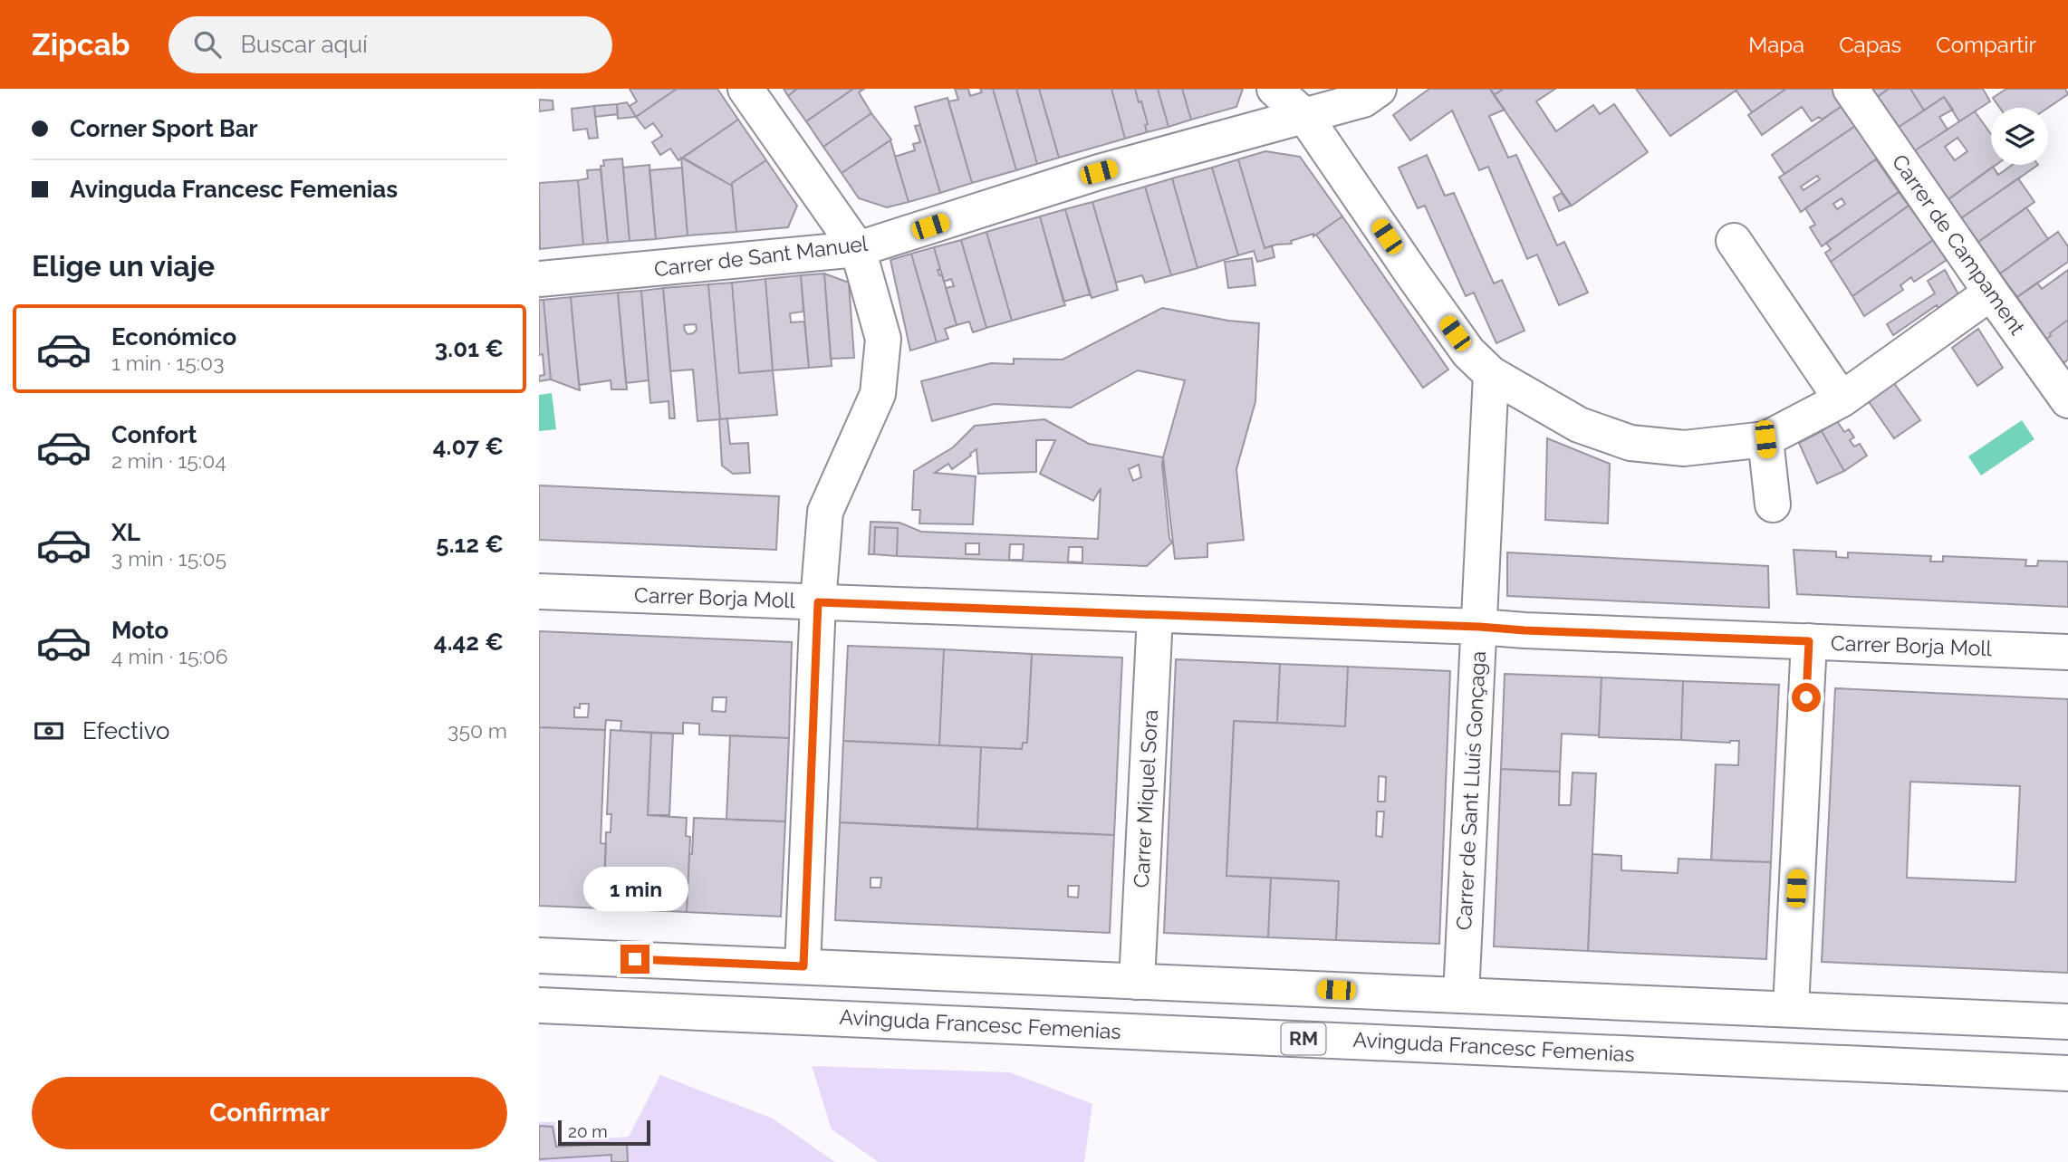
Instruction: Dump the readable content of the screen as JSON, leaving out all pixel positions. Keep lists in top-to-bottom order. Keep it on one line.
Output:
{"streets":{"street":["Carrer de Campament","Carrer de Sant Manuel","Carrer Borja Moll","Carrer de Sant Lluís Gonçaga","Carrer Miquel Sora","Avinguda Francesc Femenias","RM"]},"crossings":[["Carrer Borja Moll","Carrer de Sant Lluís Gonçaga"],["Carrer Borja Moll","Carrer Miquel Sora"]],"scale_bar":"20 m","page":{"header":"Zipcab","search":"Buscar aquí","nav":["Mapa","Capas","Compartir"],"banner":["Corner Sport Bar","Avinguda Francesc Femenias"],"heading":"Elige un viaje","list":[{"name":"Económico","note":"1 min · 15:03","value":"3.01 €"},{"name":"Confort","note":"2 min · 15:04","value":"4.07 €"},{"name":"XL","note":"3 min · 15:05","value":"5.12 €"},{"name":"Moto","note":"4 min · 15:06","value":"4.42 €"}],"pay":["Efectivo","350 m"],"bubble":"1 min","buttons":"Confirmar","scale":"20 m"}}
